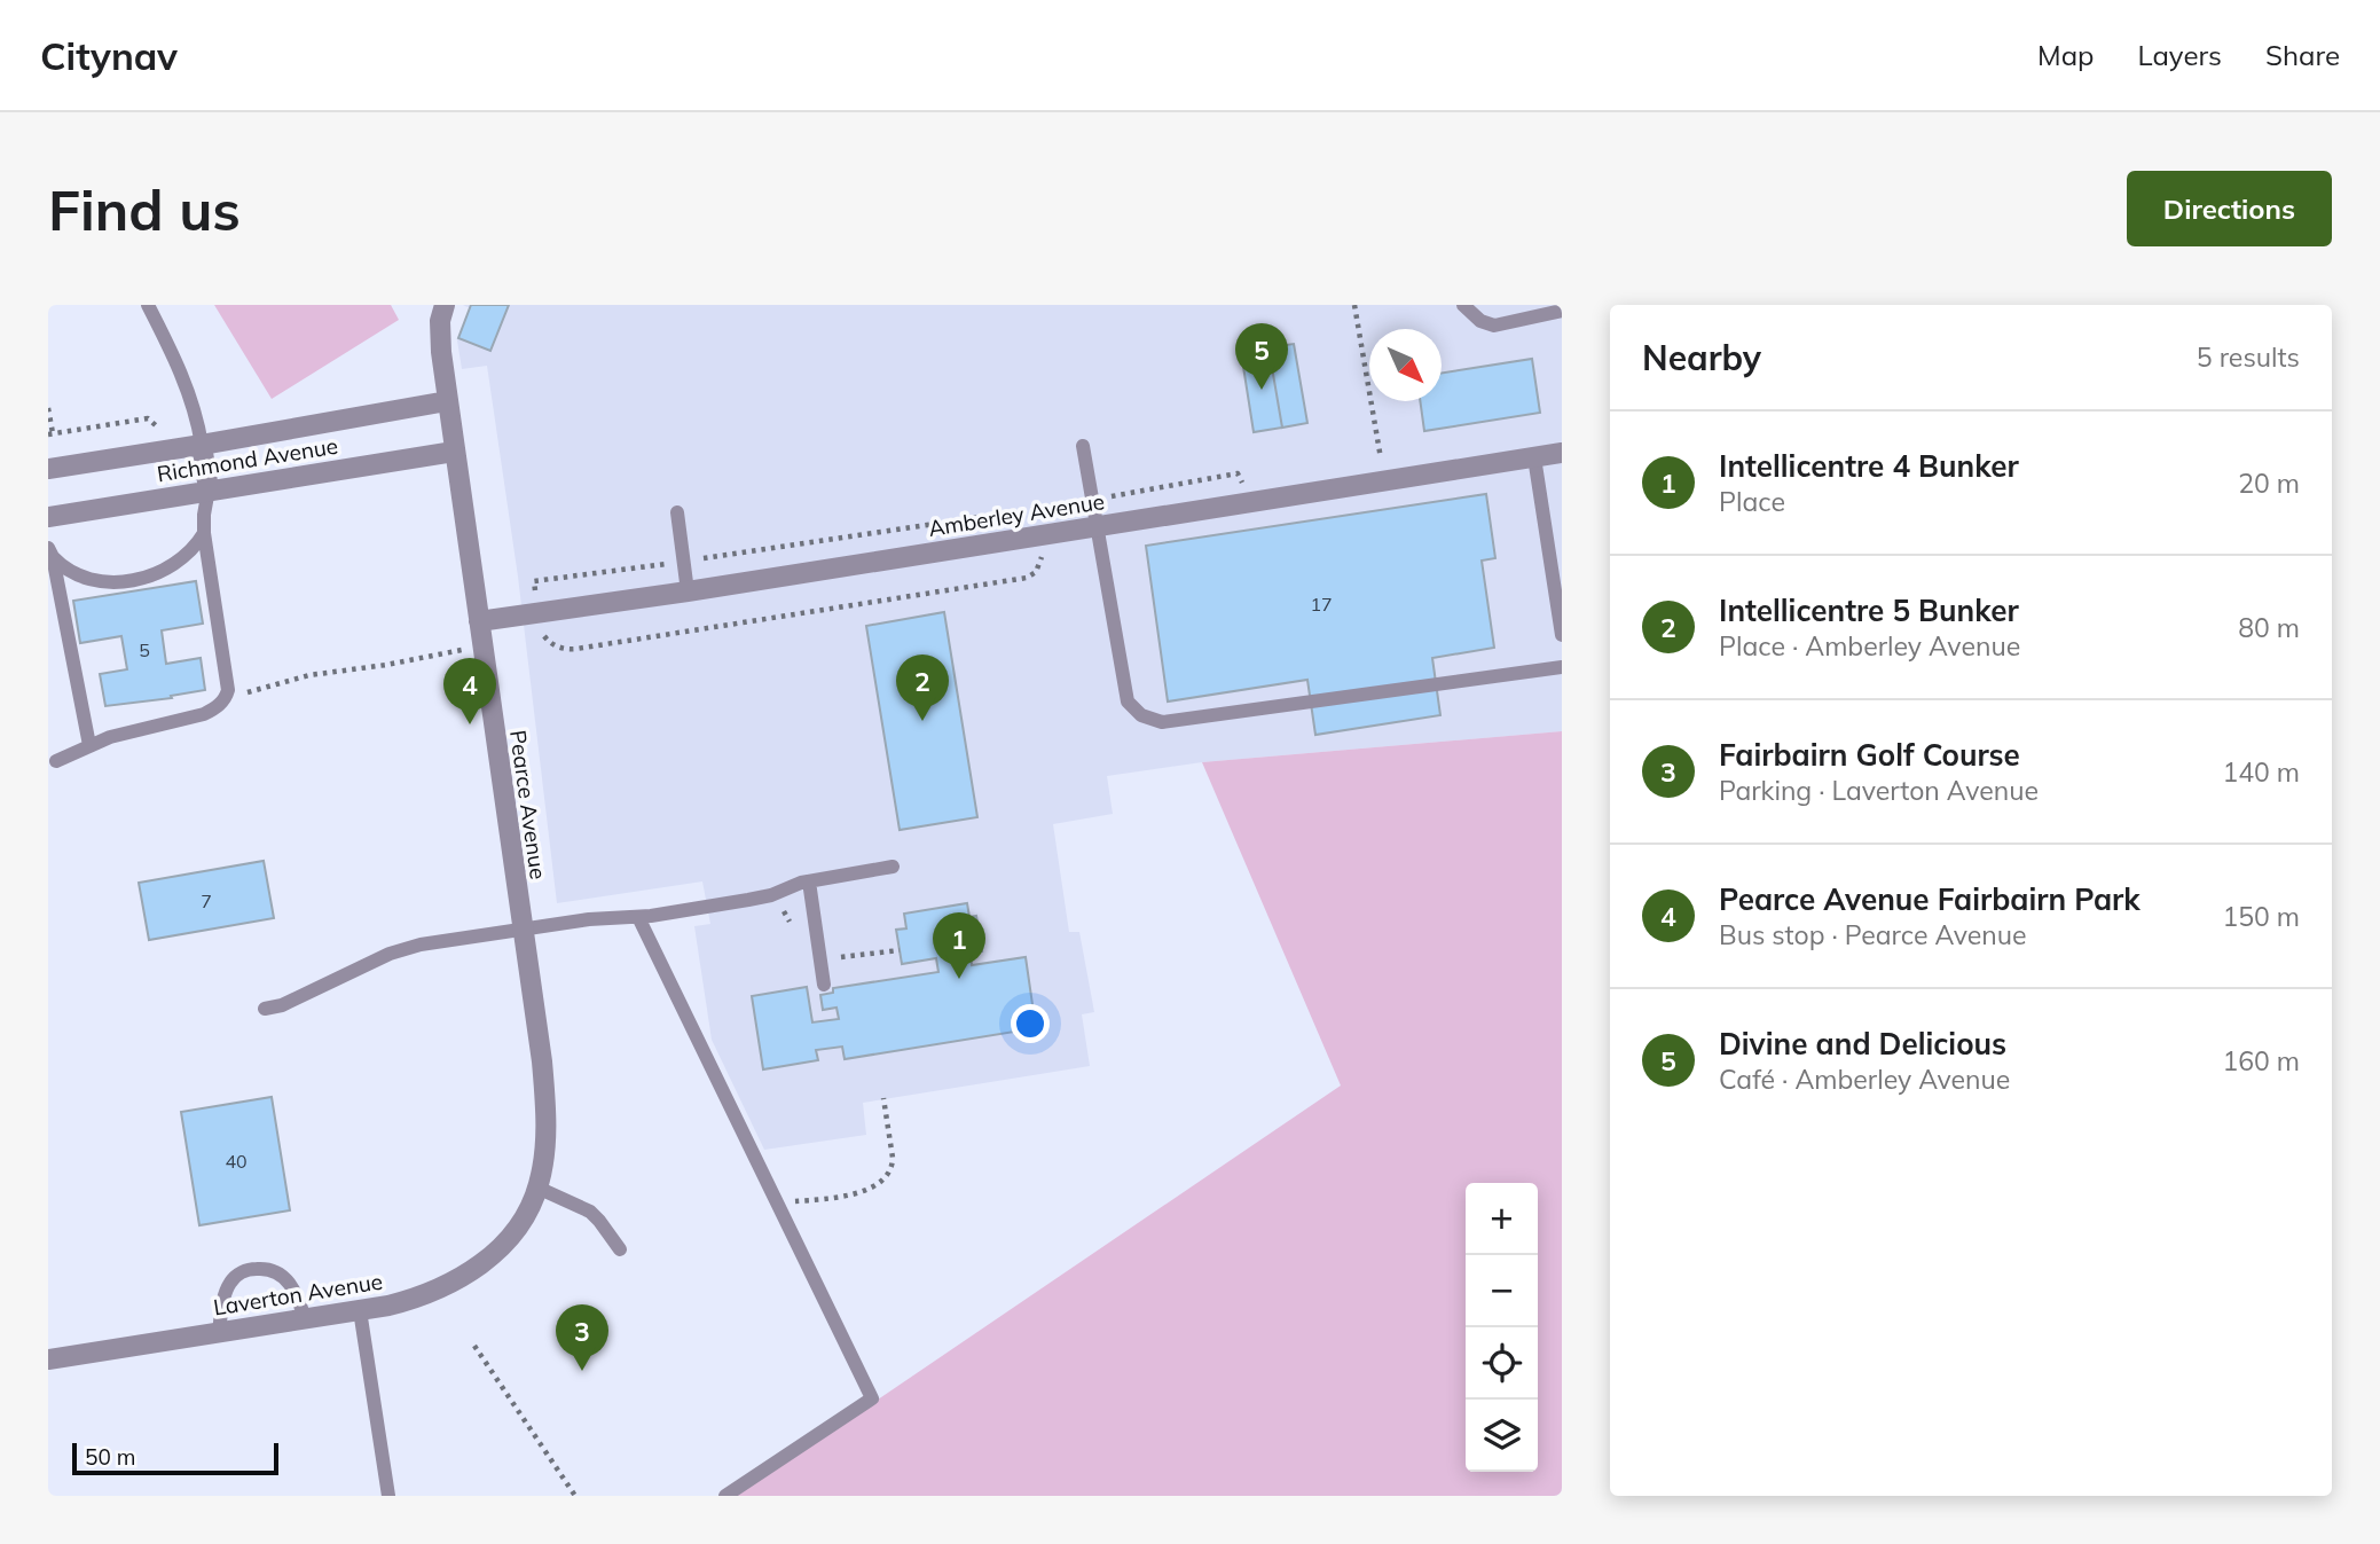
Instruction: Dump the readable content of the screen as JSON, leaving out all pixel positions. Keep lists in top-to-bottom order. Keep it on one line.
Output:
{"streets":{"street":["Richmond Avenue","Amberley Avenue","Pearce Avenue","Laverton Avenue"]},"crossings":[["Richmond Avenue","Pearce Avenue"],["Amberley Avenue","Pearce Avenue"],["Pearce Avenue","Laverton Avenue"]],"house_numbers":["17","5","7","40"],"scale_bar":"50 m","north":"bottom right","page":{"header":"Citynav","nav":["Map","Layers","Share"],"buttons":"Directions","title":"Find us","heading":["Nearby","5 results"],"pins":["5","2","4","1","3"],"list":[{"mark":"1","name":"Intellicentre 4 Bunker","note":"Place","value":"20 m"},{"mark":"2","name":"Intellicentre 5 Bunker","note":"Place · Amberley Avenue","value":"80 m"},{"mark":"3","name":"Fairbairn Golf Course","note":"Parking · Laverton Avenue","value":"140 m"},{"mark":"4","name":"Pearce Avenue Fairbairn Park","note":"Bus stop · Pearce Avenue","value":"150 m"},{"mark":"5","name":"Divine and Delicious","note":"Café · Amberley Avenue","value":"160 m"}],"map_buttons":["+","−"],"scale":"50 m"}}
